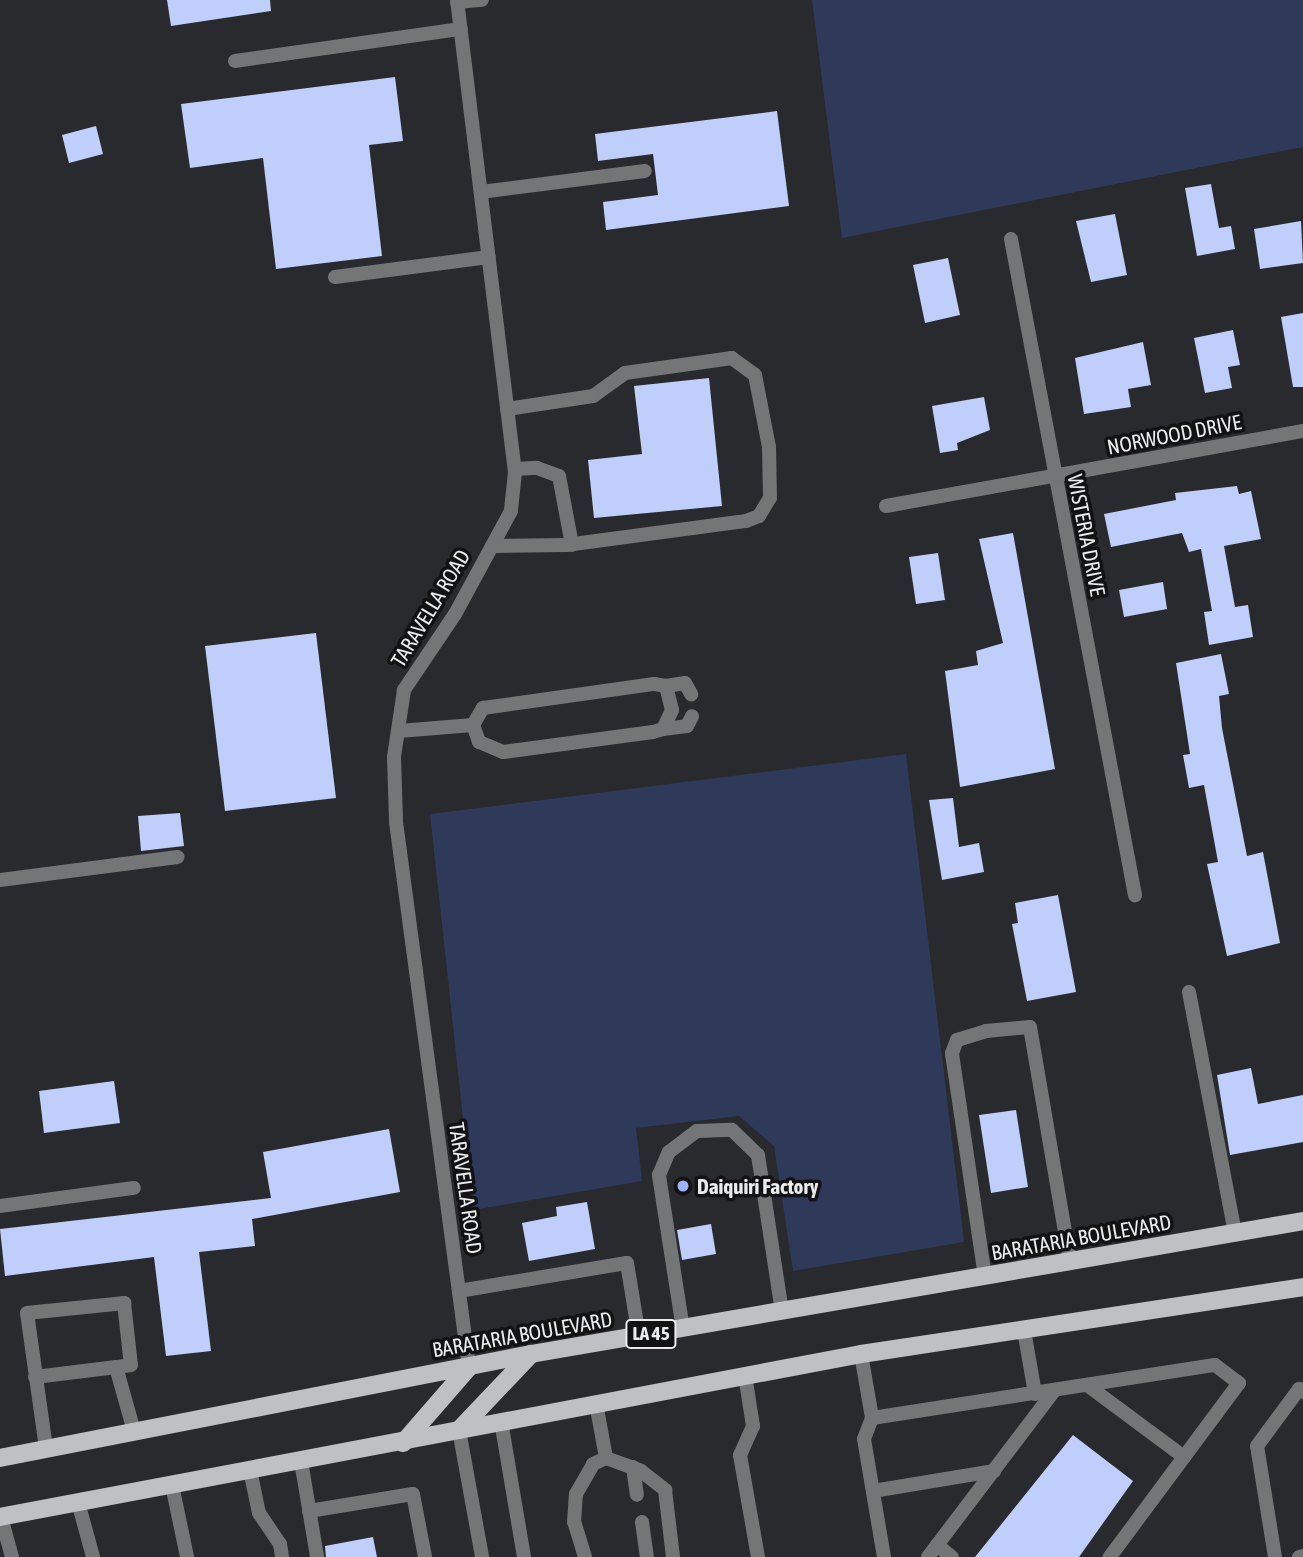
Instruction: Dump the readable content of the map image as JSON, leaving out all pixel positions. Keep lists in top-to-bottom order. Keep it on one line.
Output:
{"streets":{"main road":["BARATARIA BOULEVARD","LA 45"],"street":["NORWOOD DRIVE","WISTERIA DRIVE","TARAVELLA ROAD"]},"crossings":[["NORWOOD DRIVE","WISTERIA DRIVE"],["TARAVELLA ROAD","BARATARIA BOULEVARD"]],"places":["Daiquiri Factory"]}
